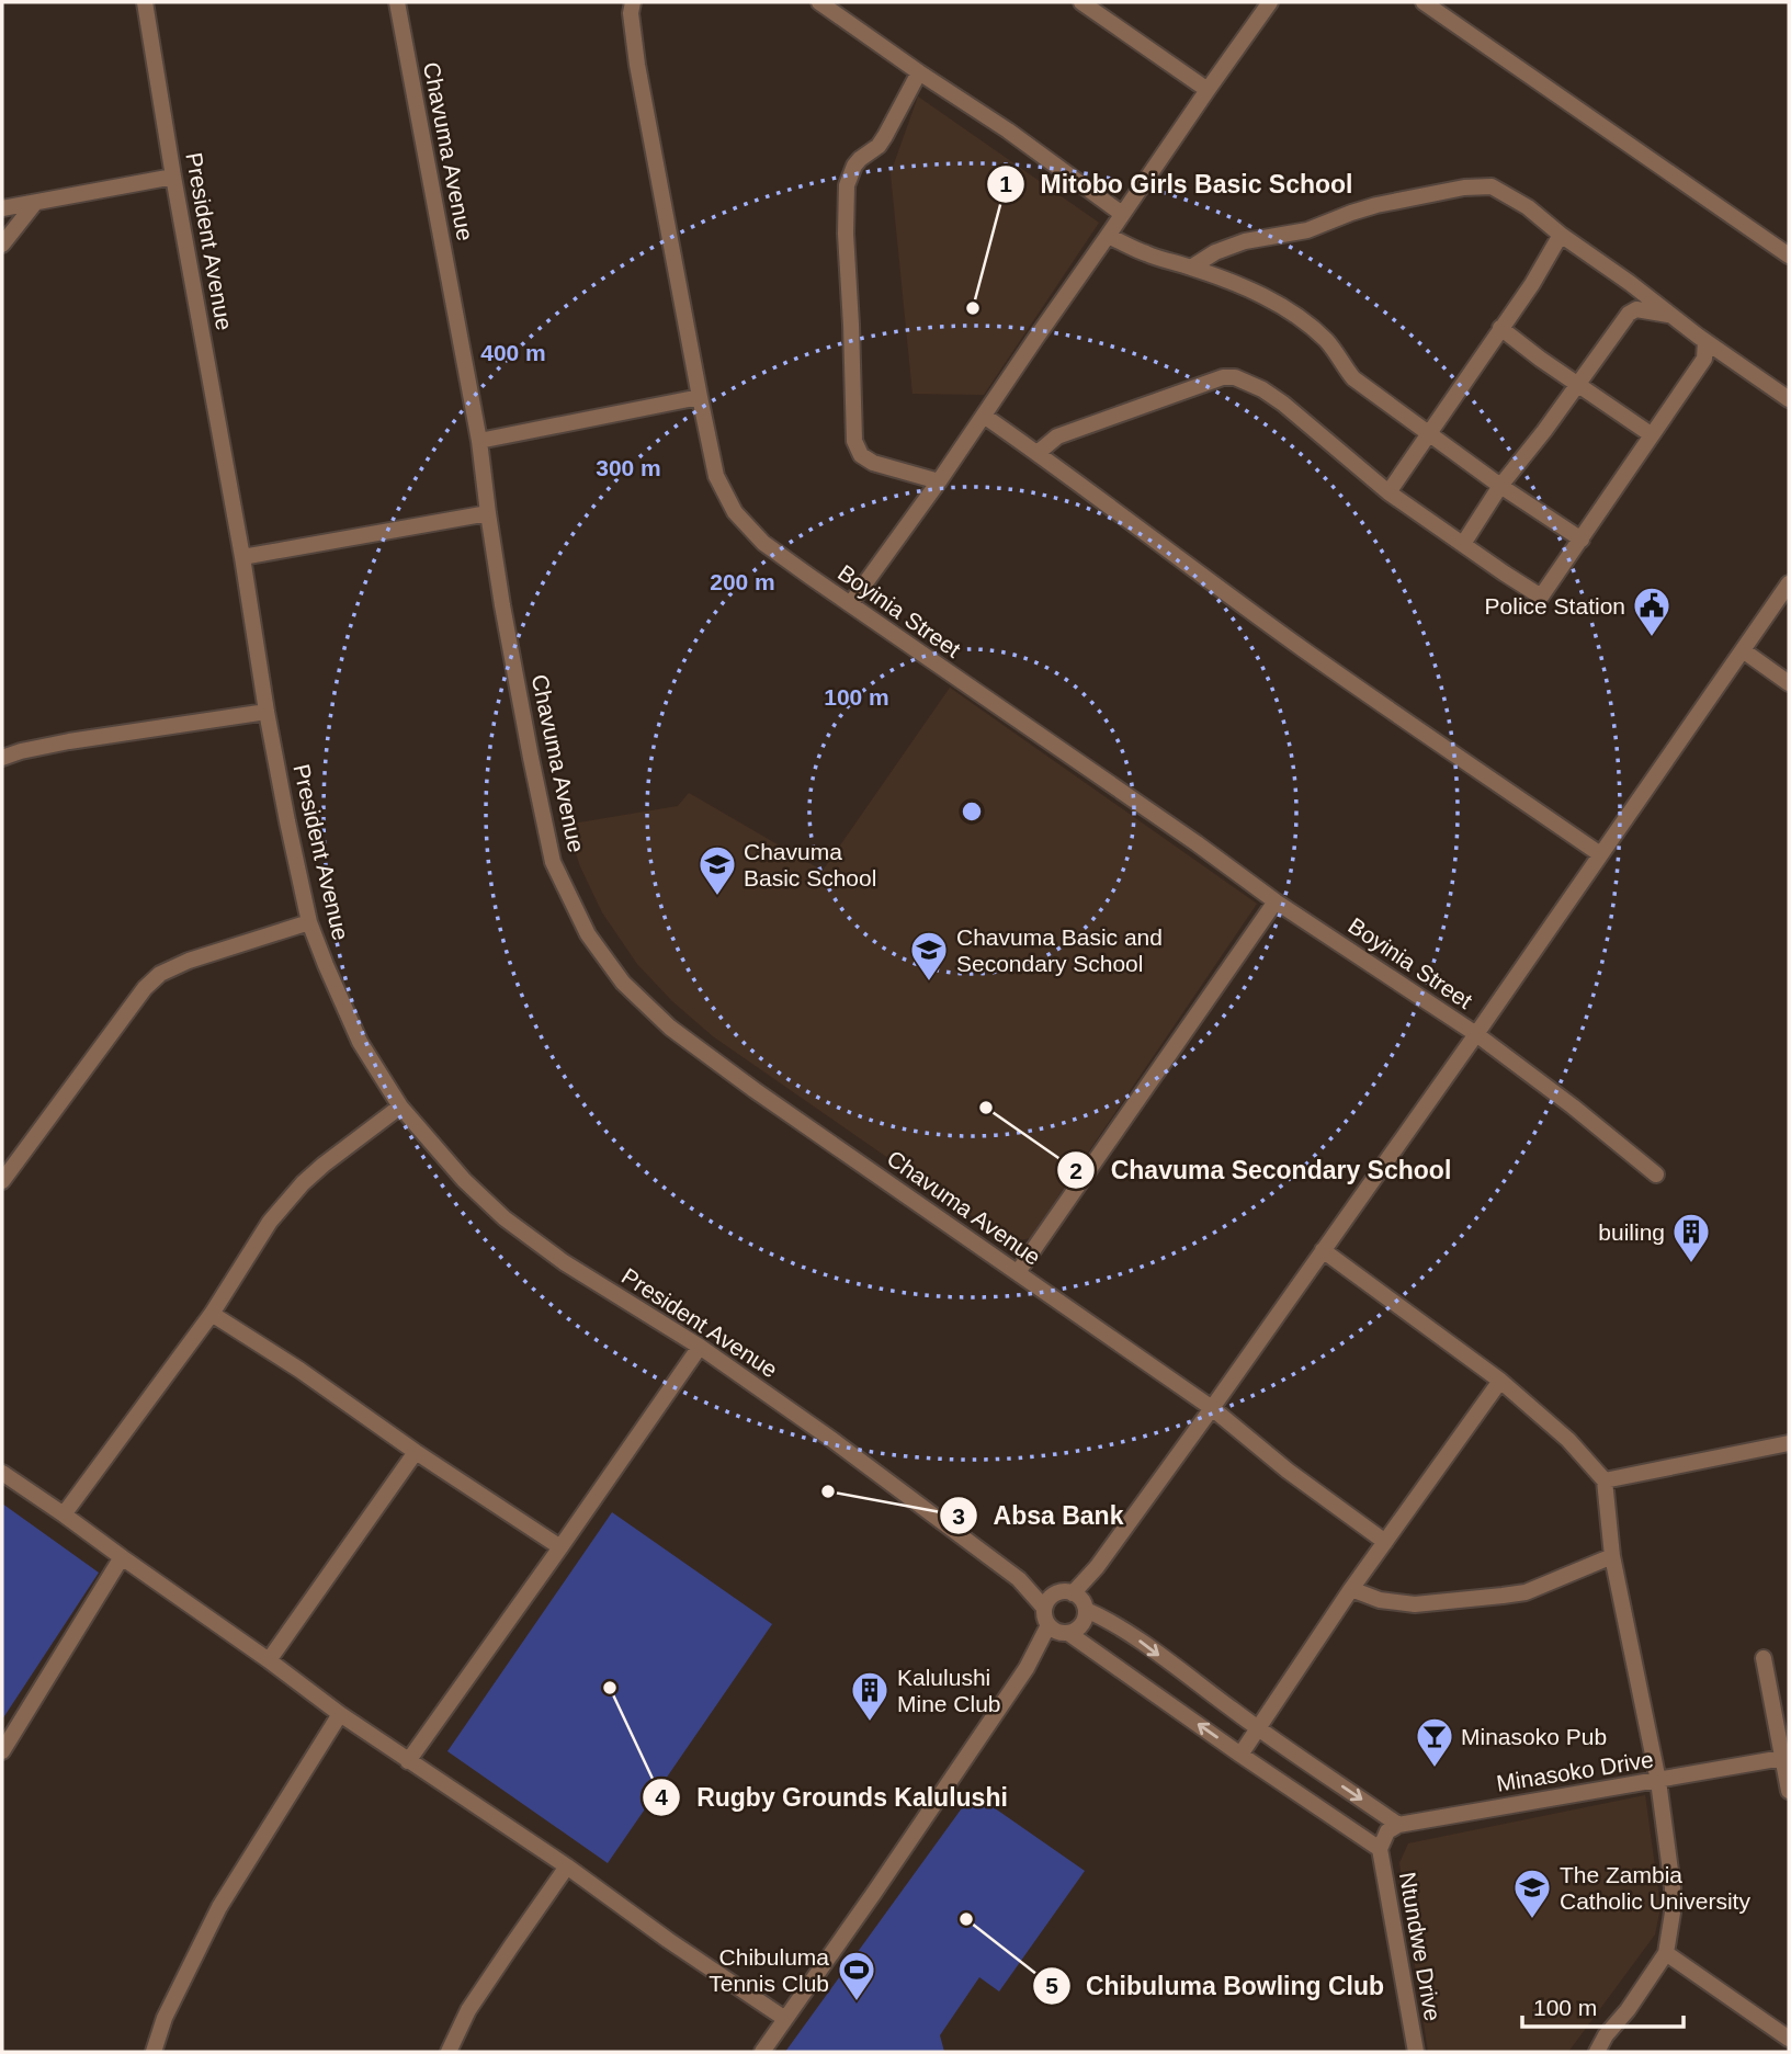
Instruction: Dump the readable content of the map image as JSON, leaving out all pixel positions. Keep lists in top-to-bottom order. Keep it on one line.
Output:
{"streets":{"street":["Chavuma Avenue","President Avenue","Boyinia Street","Minasoko Drive","Ntundwe Drive"]},"crossings":[["President Avenue","Minasoko Drive"]],"places":{"other":["Mitobo Girls Basic School","Chavuma Secondary School","Absa Bank","Rugby Grounds Kalulushi","Chibuluma Bowling Club"],"public building":["Police Station"],"school or university":["Chavuma Basic School","Chavuma Basic and Secondary School","The Zambia Catholic University"],"building":["builing","Kalulushi Mine Club"],"bar":["Minasoko Pub"],"sports":["Chibuluma Tennis Club"]},"scale_bar":"100 m","rings":["400 m","300 m","200 m","100 m"]}
